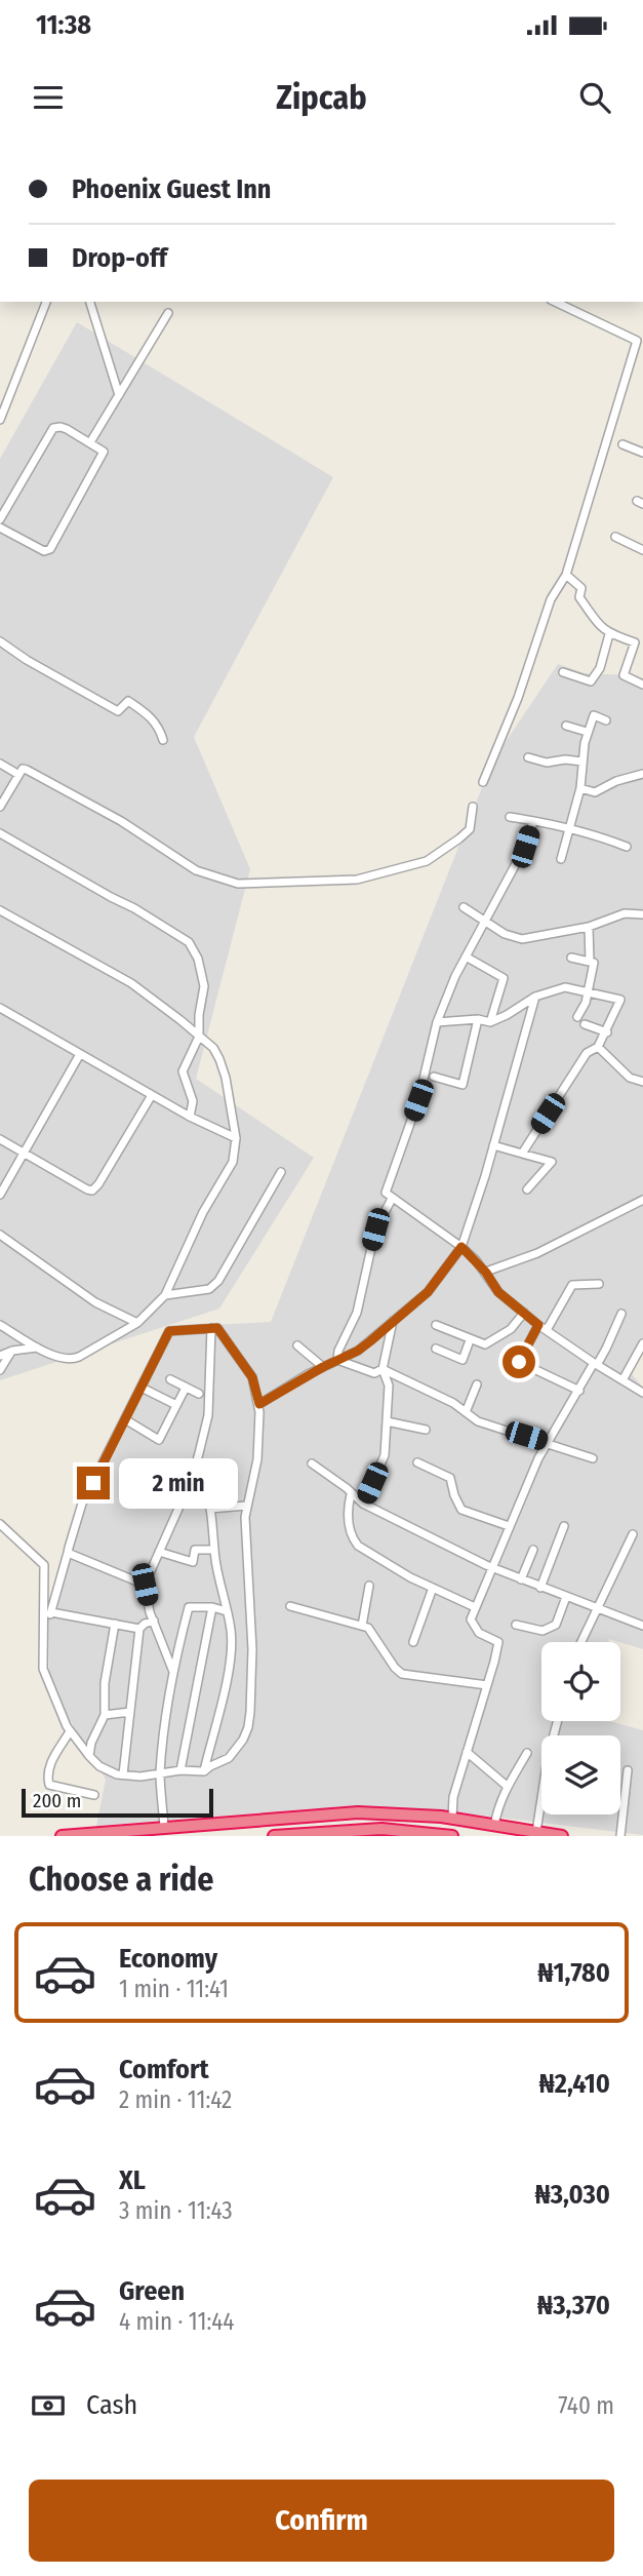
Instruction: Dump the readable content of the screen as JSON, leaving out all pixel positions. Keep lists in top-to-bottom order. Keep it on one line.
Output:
{"scale_bar":"200 m","page":{"status":"11:38","header":"Zipcab","banner":["Phoenix Guest Inn","Drop-off"],"bubble":"2 min","scale":"200 m","heading":"Choose a ride","list":[{"name":"Economy","note":"1 min · 11:41","value":"₦1,780"},{"name":"Comfort","note":"2 min · 11:42","value":"₦2,410"},{"name":"XL","note":"3 min · 11:43","value":"₦3,030"},{"name":"Green","note":"4 min · 11:44","value":"₦3,370"}],"pay":["Cash","740 m"],"buttons":"Confirm"}}
